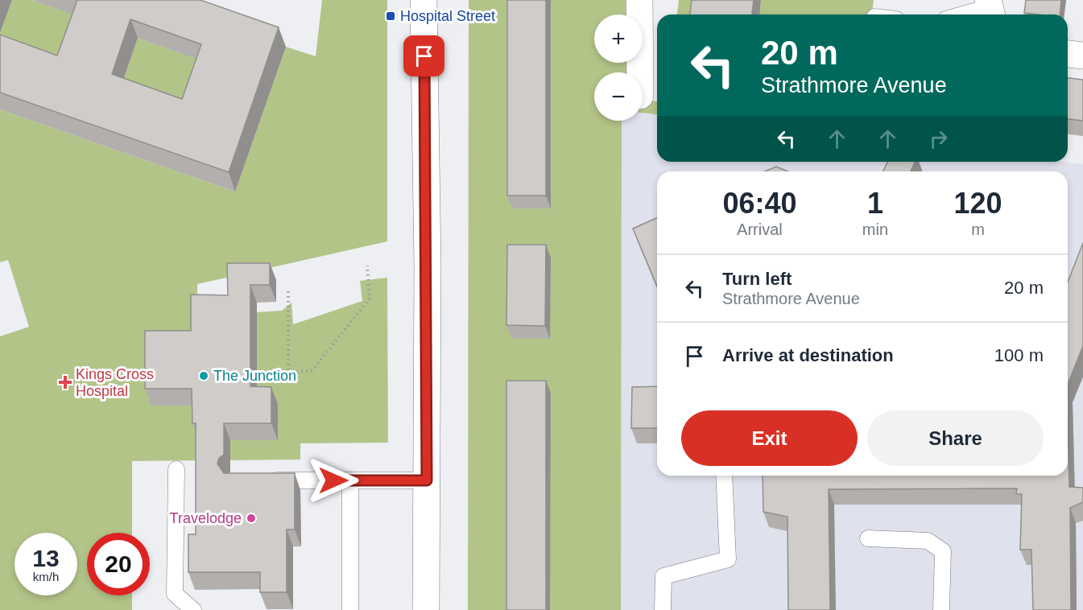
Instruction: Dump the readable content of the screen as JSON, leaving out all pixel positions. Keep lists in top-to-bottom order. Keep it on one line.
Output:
{"places":{"transit":["Hospital Street"],"other":["The Junction","Travelodge"],"health":["Kings Cross Hospital"]},"page":{"map_buttons":["+","−"],"turn":["20 m","Strathmore Avenue"],"eta":["06:40","Arrival","1","min","120","m"],"list":[{"name":"Turn left","note":"Strathmore Avenue","value":"20 m"},{"name":"Arrive at destination","value":"100 m"}],"buttons":["Exit","Share"],"speed":"13 km/h","limit":"20"}}
